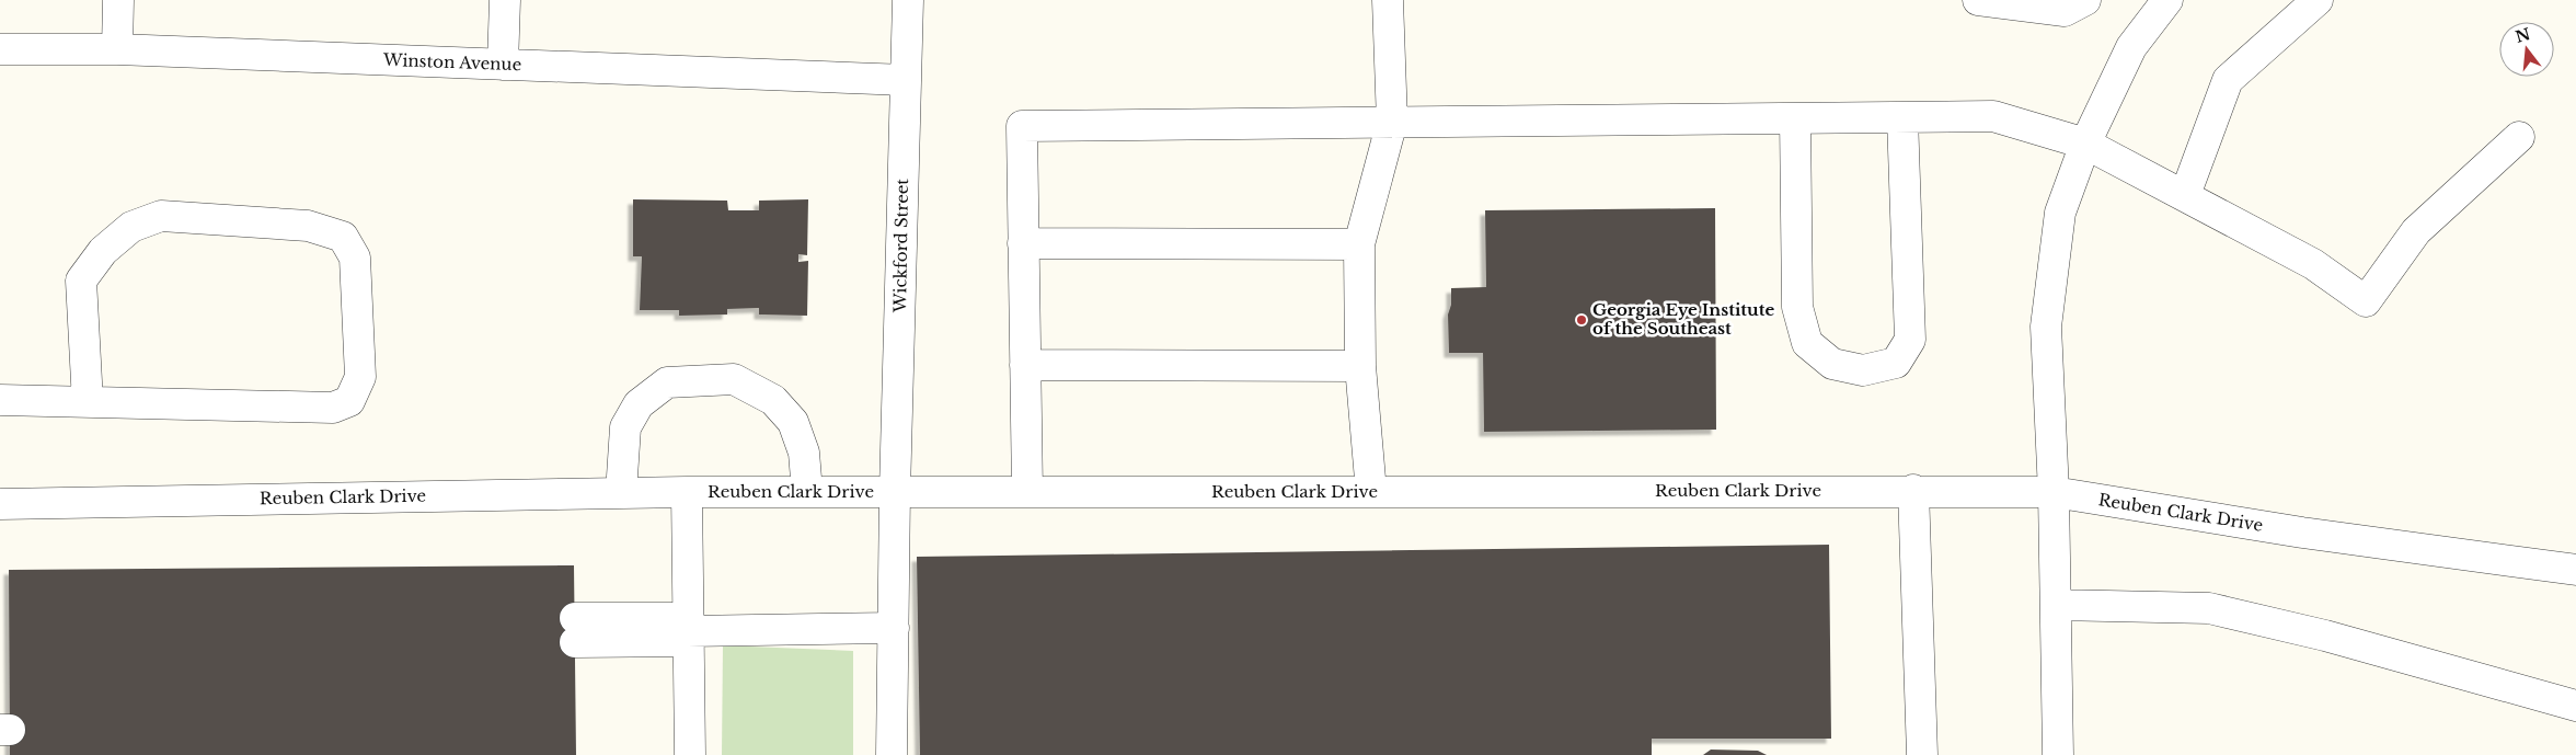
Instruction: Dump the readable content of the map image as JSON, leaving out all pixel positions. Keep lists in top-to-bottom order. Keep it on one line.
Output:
{"streets":{"street":["Winston Avenue","Wickford Street","Reuben Clark Drive"]},"crossings":[["Winston Avenue","Wickford Street"],["Wickford Street","Reuben Clark Drive"]],"places":["Georgia Eye Institute of the Southeast"],"north":"top"}
